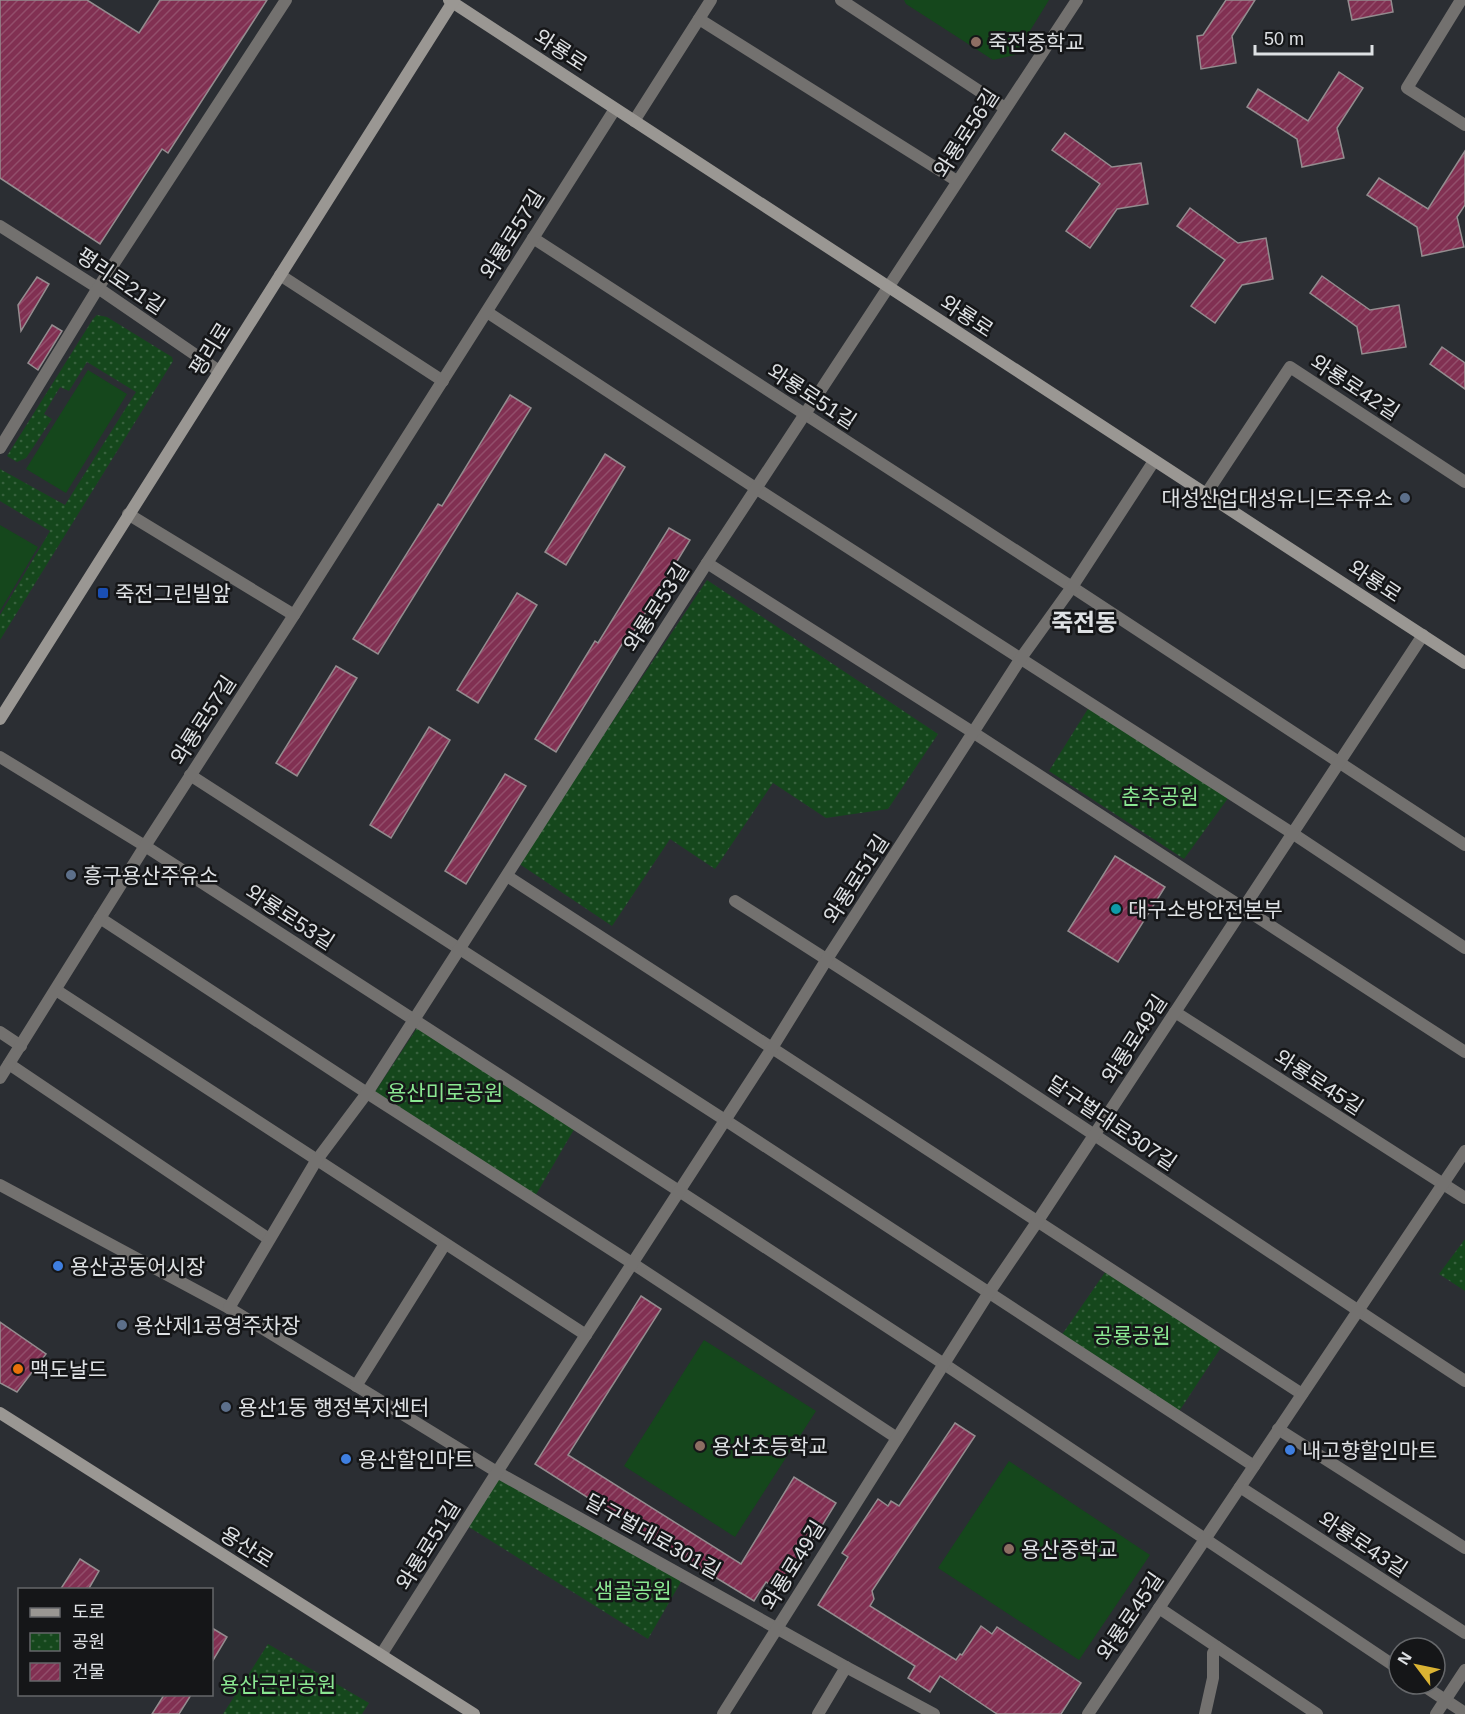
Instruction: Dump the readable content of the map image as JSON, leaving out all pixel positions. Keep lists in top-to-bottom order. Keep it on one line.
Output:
{"streets":{"main road":["와룡로","평리로","용산로"],"street":["와룡로56길","와룡로57길","평리로21길","와룡로42길","와룡로51길","와룡로53길","와룡로49길","와룡로45길","달구벌대로307길","달구벌대로301길","와룡로43길"]},"crossings":[["와룡로","와룡로56길"],["와룡로","와룡로57길"],["와룡로","평리로"],["와룡로","와룡로42길"],["와룡로","와룡로51길"],["와룡로","와룡로53길"],["와룡로","와룡로49길"],["와룡로56길","와룡로53길"],["와룡로57길","와룡로51길"],["와룡로57길","와룡로53길"],["평리로21길","평리로"],["와룡로51길","와룡로53길"],["와룡로51길","달구벌대로307길"],["와룡로51길","달구벌대로301길"],["와룡로51길","용산로"],["와룡로53길","달구벌대로301길"],["와룡로49길","와룡로45길"],["와룡로49길","달구벌대로307길"],["와룡로49길","달구벌대로301길"],["와룡로45길","달구벌대로307길"],["와룡로45길","와룡로43길"]],"districts":["죽전동"],"parks":["춘추공원","용산미로공원","공룡공원","샘골공원","용산근린공원"],"places":{"other":["죽전중학교","대성산업대성유니드주유소","흥구용산주유소","대구소방안전본부","용산공동어시장","용산제1공영주차장","맥도날드","용산1동 행정복지센터","용산초등학교","내고향할인마트","용산할인마트","용산중학교"],"transit":["죽전그린빌앞"]},"legend":["도로","공원","건물"],"scale_bar":"50 m","north":"top left"}
